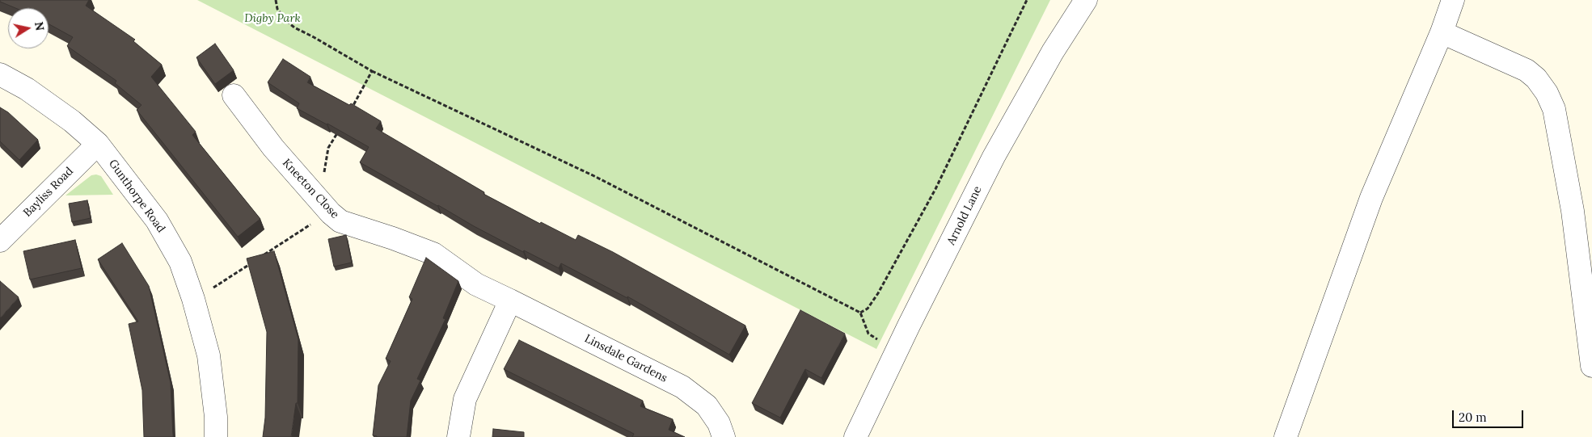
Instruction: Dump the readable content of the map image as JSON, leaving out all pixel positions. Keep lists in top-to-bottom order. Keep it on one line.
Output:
{"streets":{"street":["Kneeton Close","Bayliss Road","Gunthorpe Road","Arnold Lane","Linsdale Gardens"]},"crossings":[["Kneeton Close","Linsdale Gardens"],["Bayliss Road","Gunthorpe Road"]],"parks":["Digby Park"],"scale_bar":"20 m","north":"right"}
